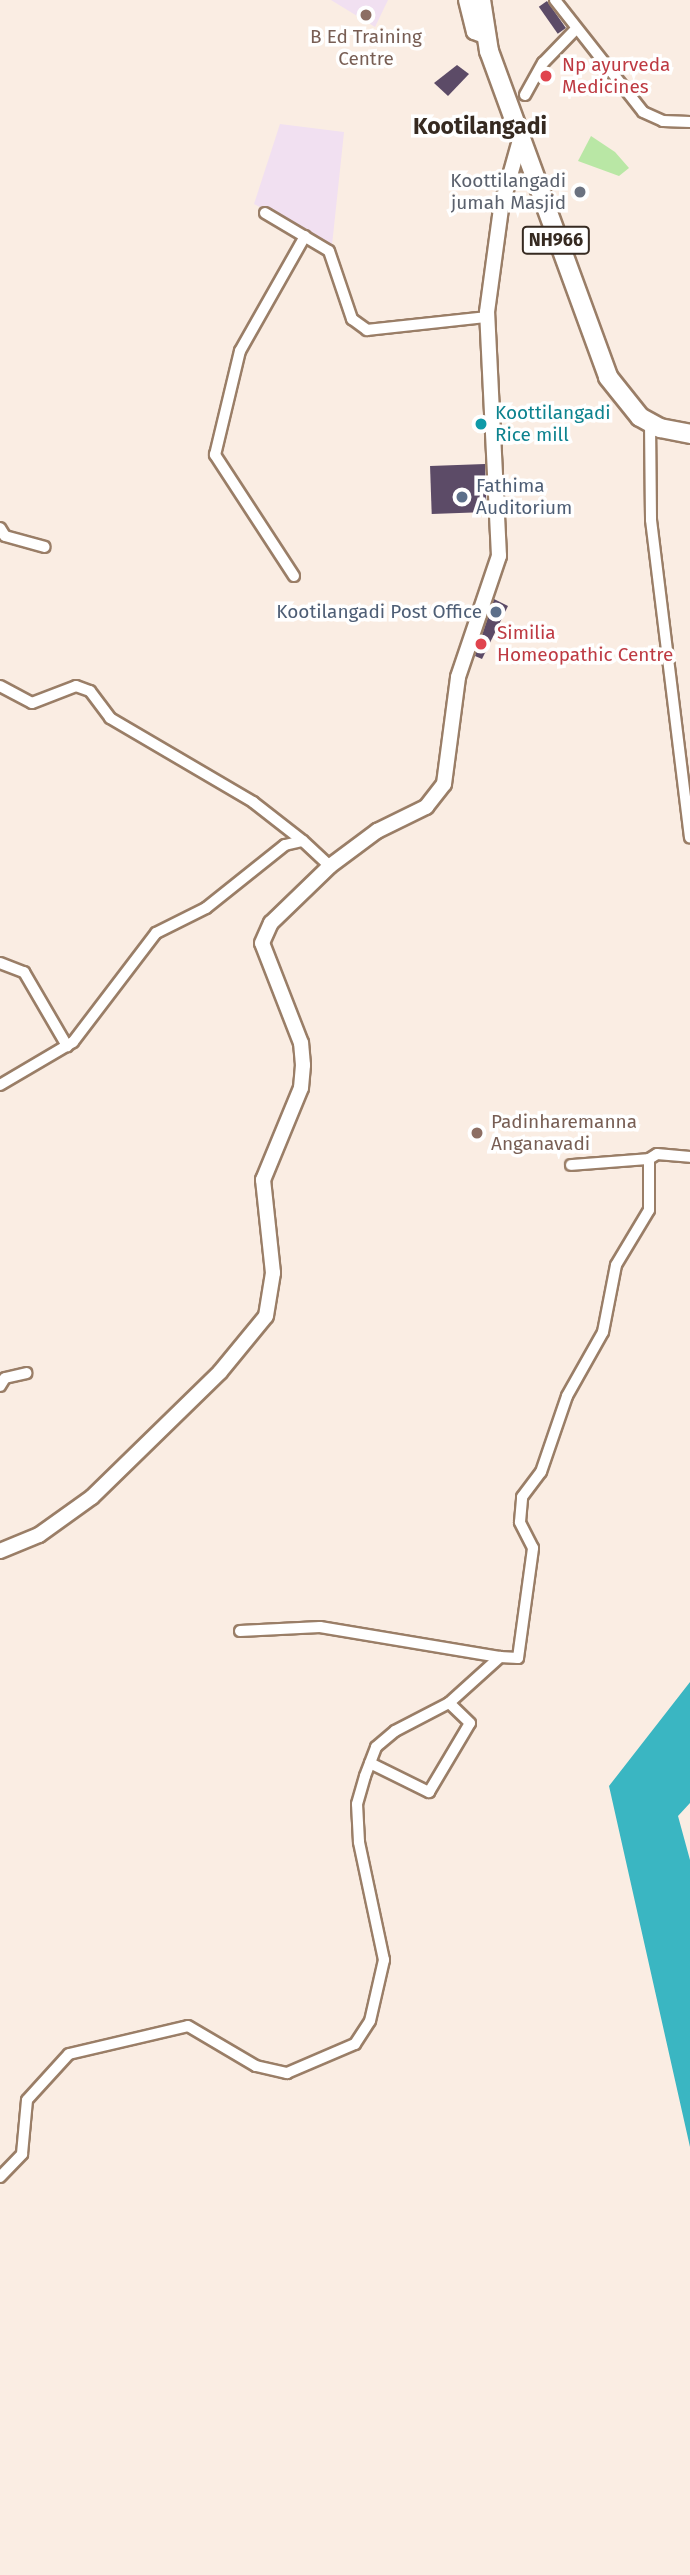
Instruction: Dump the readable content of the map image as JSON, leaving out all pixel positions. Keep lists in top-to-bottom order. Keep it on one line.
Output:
{"streets":{"highway":["NH966"]},"districts":["Kootilangadi"],"places":["B Ed Training Centre","Np ayurveda Medicines","Koottilangadi jumah Masjid","Koottilangadi Rice mill","Fathima Auditorium","Kootilangadi Post Office","Similia Homeopathic Centre","Padinharemanna Anganavadi"]}
